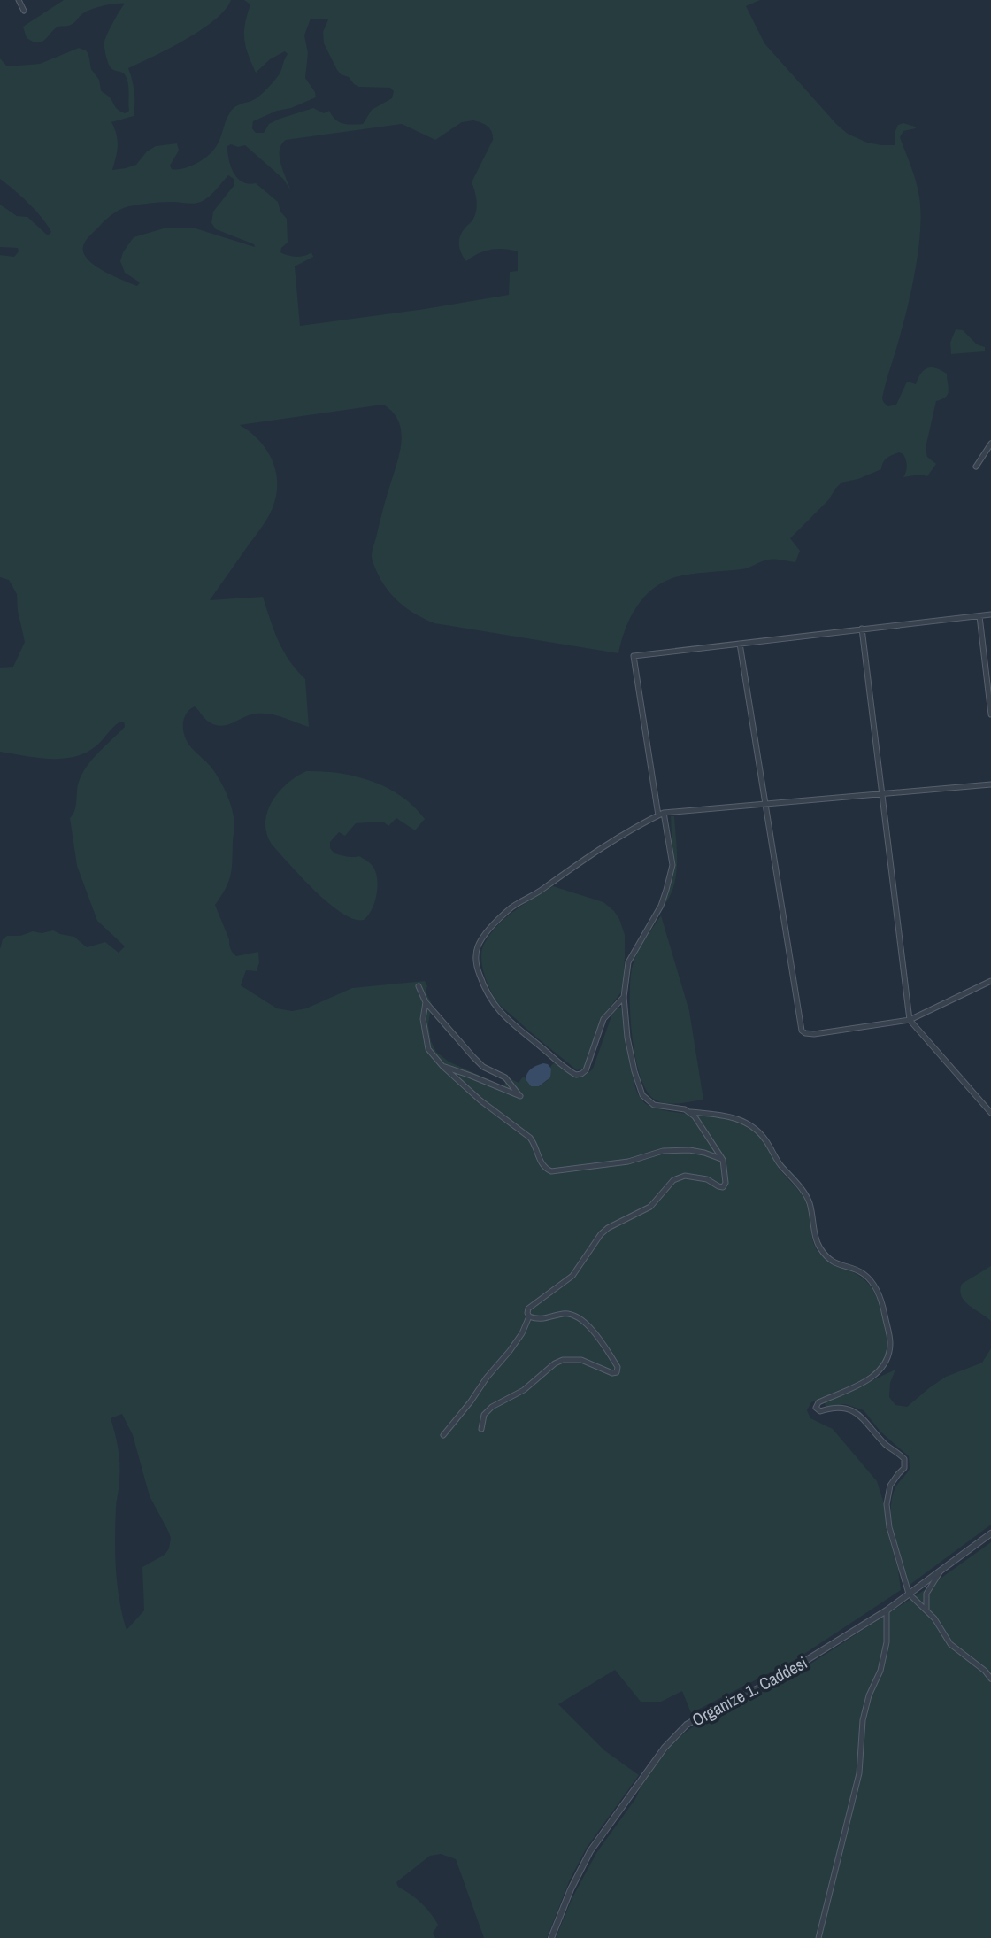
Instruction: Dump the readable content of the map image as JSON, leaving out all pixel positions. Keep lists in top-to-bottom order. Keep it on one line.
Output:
{"streets":{"street":["Organize 1. Caddesi"]}}
